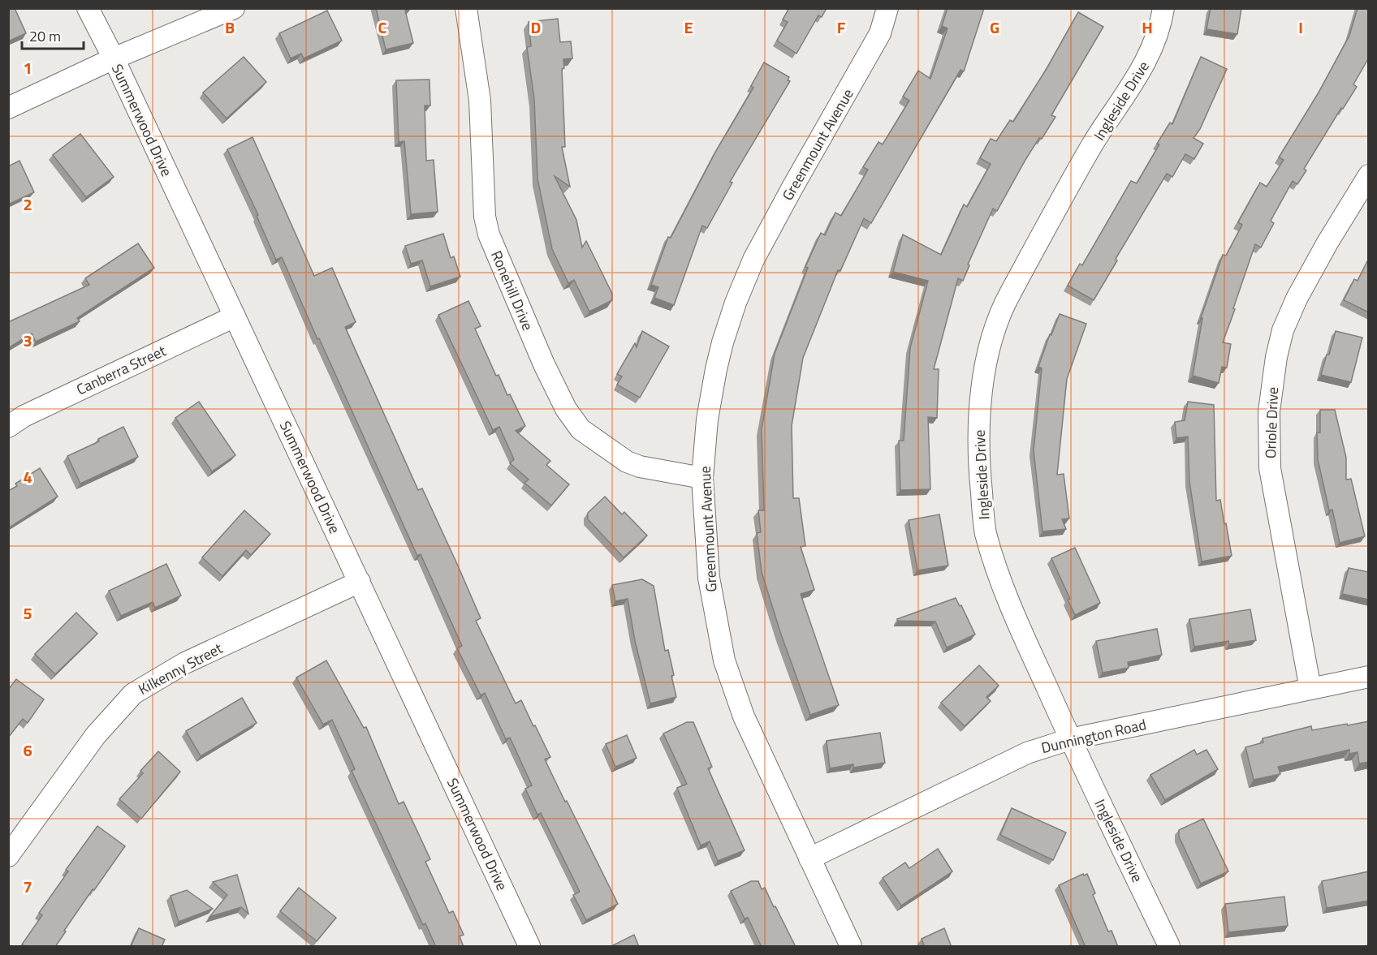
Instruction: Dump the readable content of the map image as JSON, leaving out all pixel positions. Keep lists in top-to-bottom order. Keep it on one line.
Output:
{"streets":{"street":["Ingleside Drive","Summerwood Drive","Greenmount Avenue","Ronehill Drive","Canberra Street","Oriole Drive","Kilkenny Street","Dunnington Road"]},"crossings":[["Ingleside Drive","Dunnington Road"],["Summerwood Drive","Canberra Street"],["Summerwood Drive","Kilkenny Street"],["Greenmount Avenue","Ronehill Drive"],["Greenmount Avenue","Dunnington Road"],["Oriole Drive","Dunnington Road"]],"scale_bar":"20 m","grid":{"columns":["B","C","D","E","F","G","H","I"],"rows":["1","2","3","4","5","6","7"]}}
